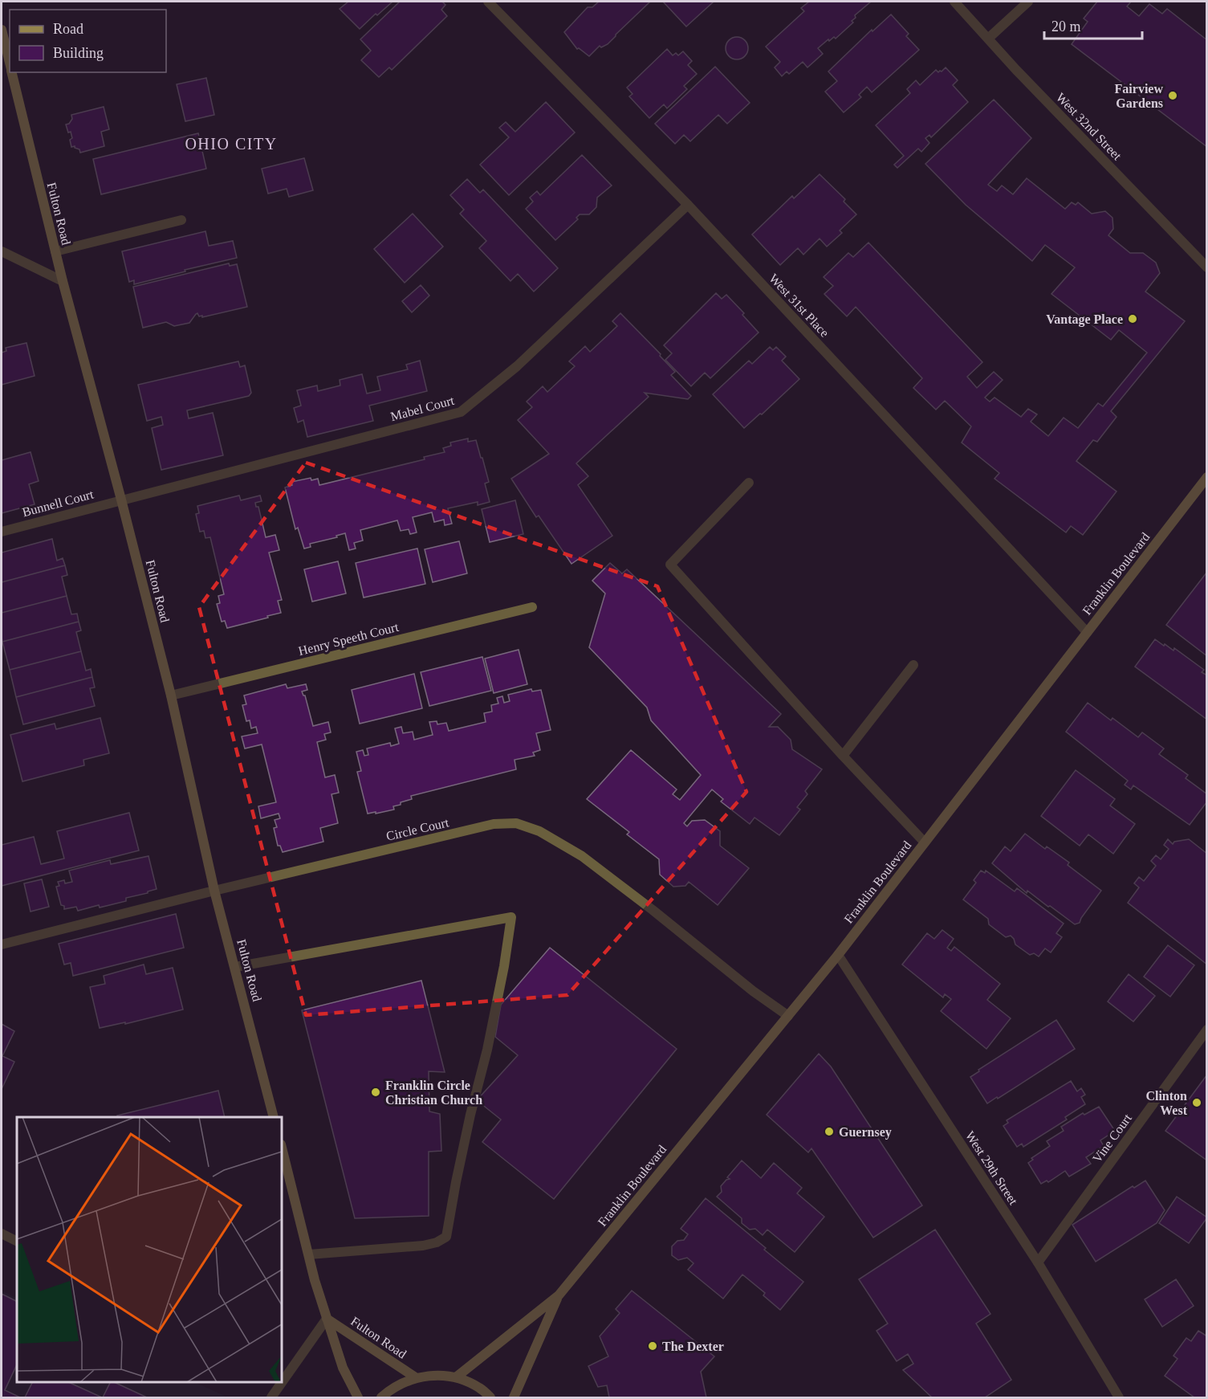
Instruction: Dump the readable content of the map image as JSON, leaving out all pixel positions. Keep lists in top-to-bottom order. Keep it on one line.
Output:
{"streets":{"street":["West 32nd Street","Fulton Road","West 31st Place","Mabel Court","Bunnell Court","Franklin Boulevard","Henry Speeth Court","Circle Court","Vine Court","West 29th Street"]},"crossings":[["Fulton Road","Mabel Court"],["Fulton Road","Bunnell Court"],["Fulton Road","Henry Speeth Court"],["Fulton Road","Circle Court"],["West 31st Place","Mabel Court"],["West 31st Place","Franklin Boulevard"],["Mabel Court","Bunnell Court"],["Franklin Boulevard","Circle Court"],["Franklin Boulevard","West 29th Street"],["Vine Court","West 29th Street"]],"districts":["OHIO CITY"],"places":["Fairview Gardens","Vantage Place","Franklin Circle Christian Church","Clinton West","Guernsey","The Dexter"],"legend":["Road","Building"],"scale_bar":"20 m"}
